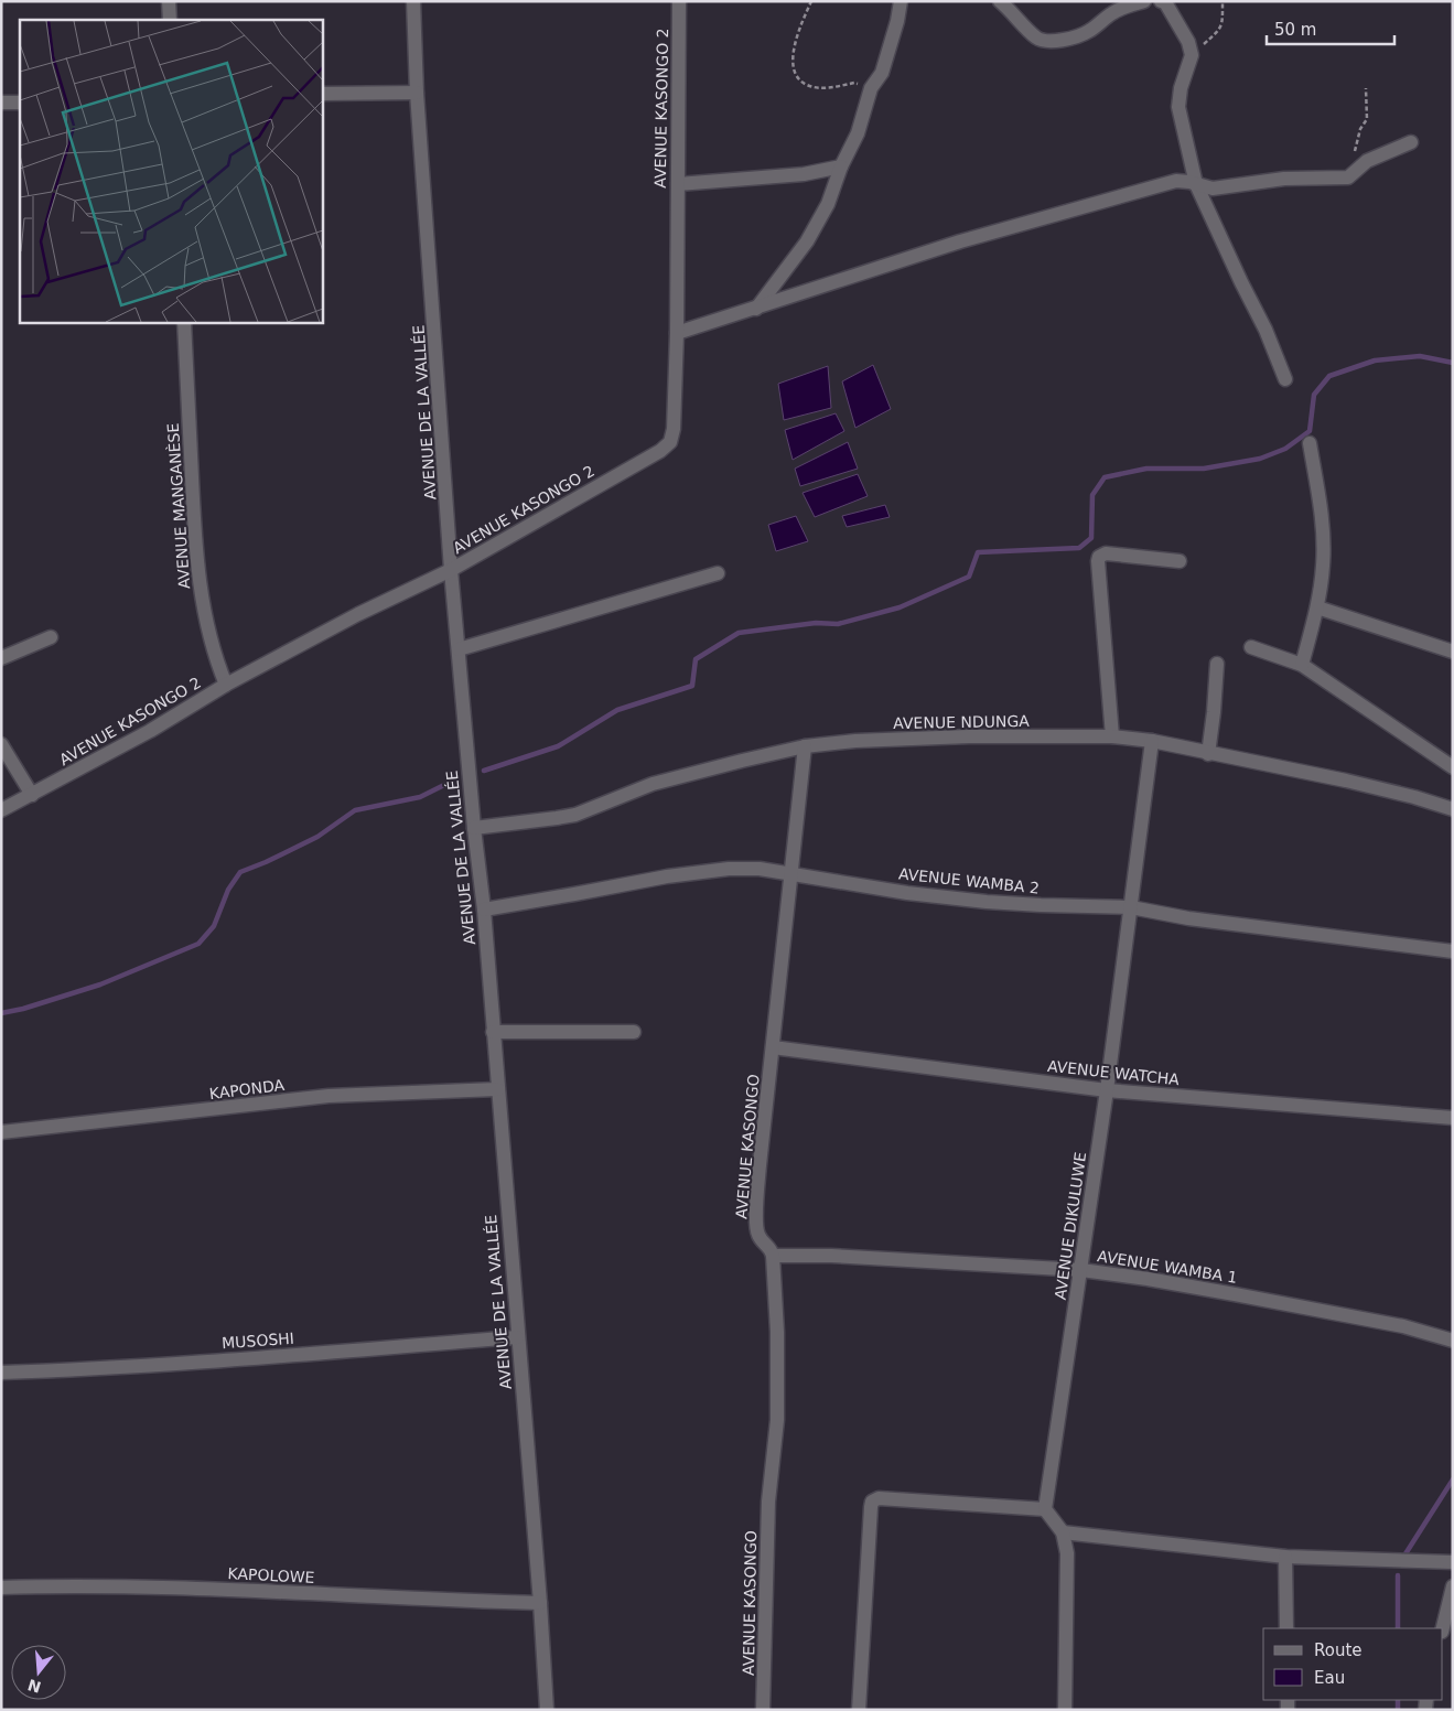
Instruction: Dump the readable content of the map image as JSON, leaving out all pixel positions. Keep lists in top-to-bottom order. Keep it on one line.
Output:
{"streets":{"street":["AVENUE KASONGO 2","AVENUE DE LA VALLÉE","AVENUE MANGANÈSE","AVENUE NDUNGA","AVENUE WAMBA 2","AVENUE WATCHA","KAPONDA","AVENUE KASONGO","AVENUE DIKULUWE","AVENUE WAMBA 1","MUSOSHI","KAPOLOWE"]},"crossings":[["AVENUE KASONGO 2","AVENUE DE LA VALLÉE"],["AVENUE KASONGO 2","AVENUE MANGANÈSE"],["AVENUE DE LA VALLÉE","AVENUE NDUNGA"],["AVENUE DE LA VALLÉE","AVENUE WAMBA 2"],["AVENUE DE LA VALLÉE","KAPONDA"],["AVENUE DE LA VALLÉE","MUSOSHI"],["AVENUE DE LA VALLÉE","KAPOLOWE"],["AVENUE NDUNGA","AVENUE KASONGO"],["AVENUE NDUNGA","AVENUE DIKULUWE"],["AVENUE WAMBA 2","AVENUE KASONGO"],["AVENUE WAMBA 2","AVENUE DIKULUWE"],["AVENUE WATCHA","AVENUE KASONGO"],["AVENUE WATCHA","AVENUE DIKULUWE"],["AVENUE KASONGO","AVENUE WAMBA 1"],["AVENUE DIKULUWE","AVENUE WAMBA 1"]],"legend":["Route","Eau"],"scale_bar":"50 m","north":"bottom"}
